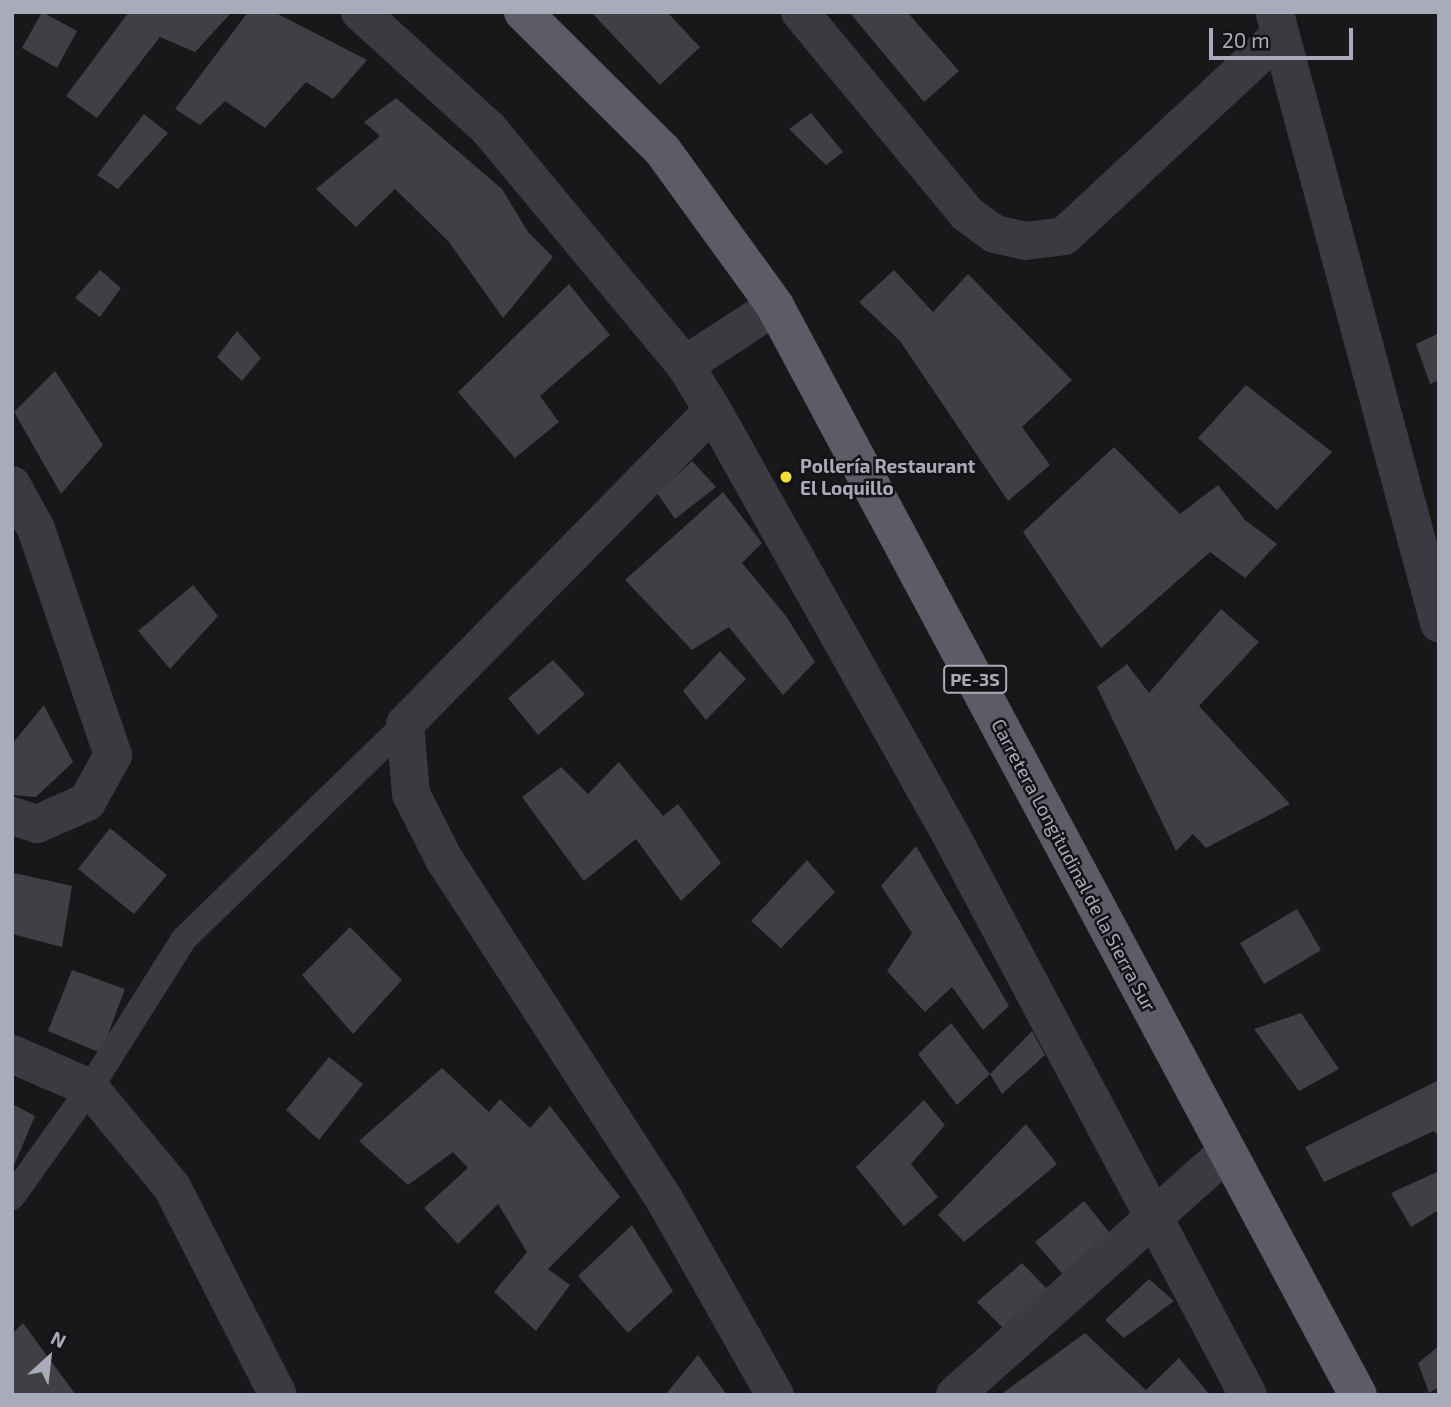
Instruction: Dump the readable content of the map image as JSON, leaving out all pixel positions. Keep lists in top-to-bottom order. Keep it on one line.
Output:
{"streets":{"highway":["PE-3S","Carretera Longitudinal de la Sierra Sur"]},"places":["Pollería Restaurant El Loquillo"],"scale_bar":"20 m","north":"top right"}
